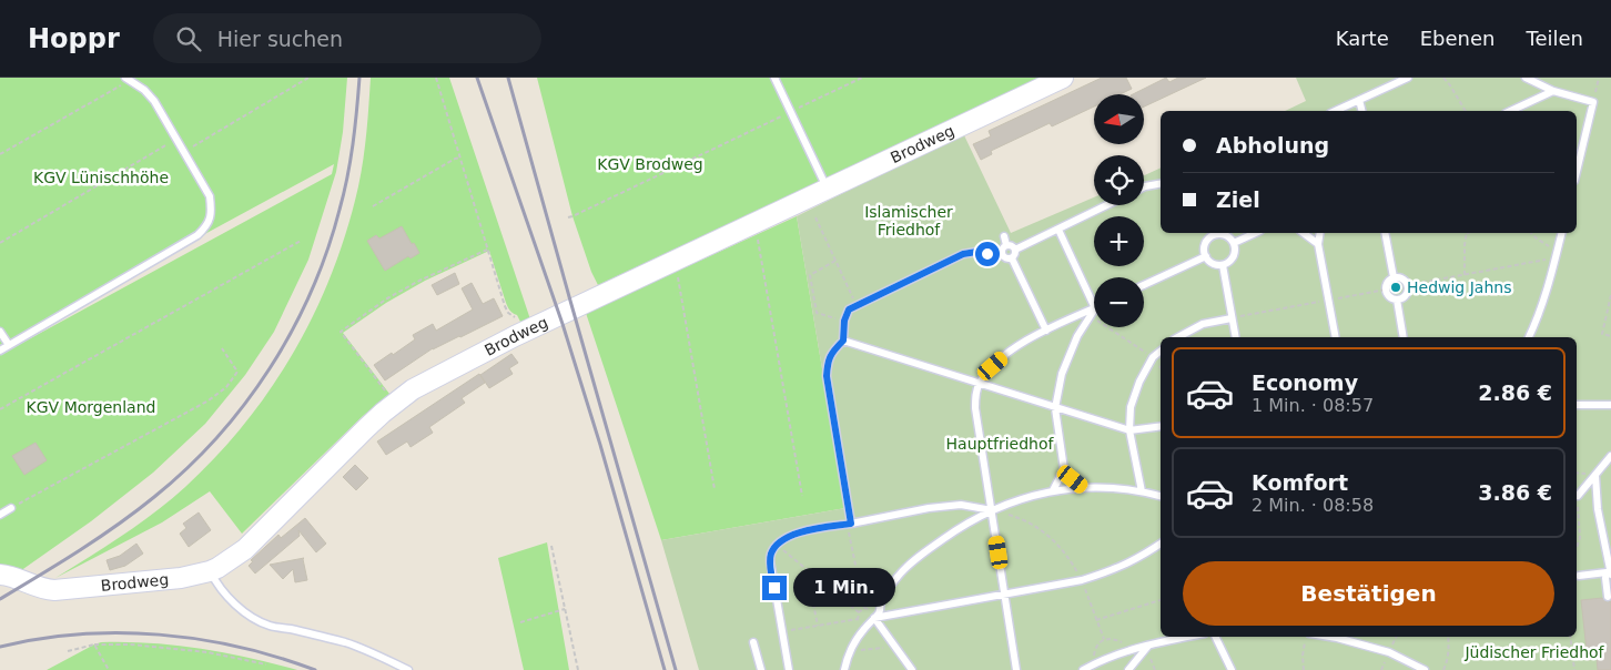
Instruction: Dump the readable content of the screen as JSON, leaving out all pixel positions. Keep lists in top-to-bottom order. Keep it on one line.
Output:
{"streets":{"street":["Brodweg"]},"parks":["KGV Brodweg","KGV Lünischhöhe","Islamischer Friedhof","KGV Morgenland","Hauptfriedhof","Jüdischer Friedhof"],"places":["Hedwig Jahns"],"north":"left","page":{"header":"Hoppr","search":"Hier suchen","nav":["Karte","Ebenen","Teilen"],"map_buttons":["+","−"],"banner":["Abholung","Ziel"],"list":[{"name":"Economy","note":"1 Min. · 08:57","value":"2.86 €"},{"name":"Komfort","note":"2 Min. · 08:58","value":"3.86 €"}],"buttons":"Bestätigen","bubble":"1 Min."}}
